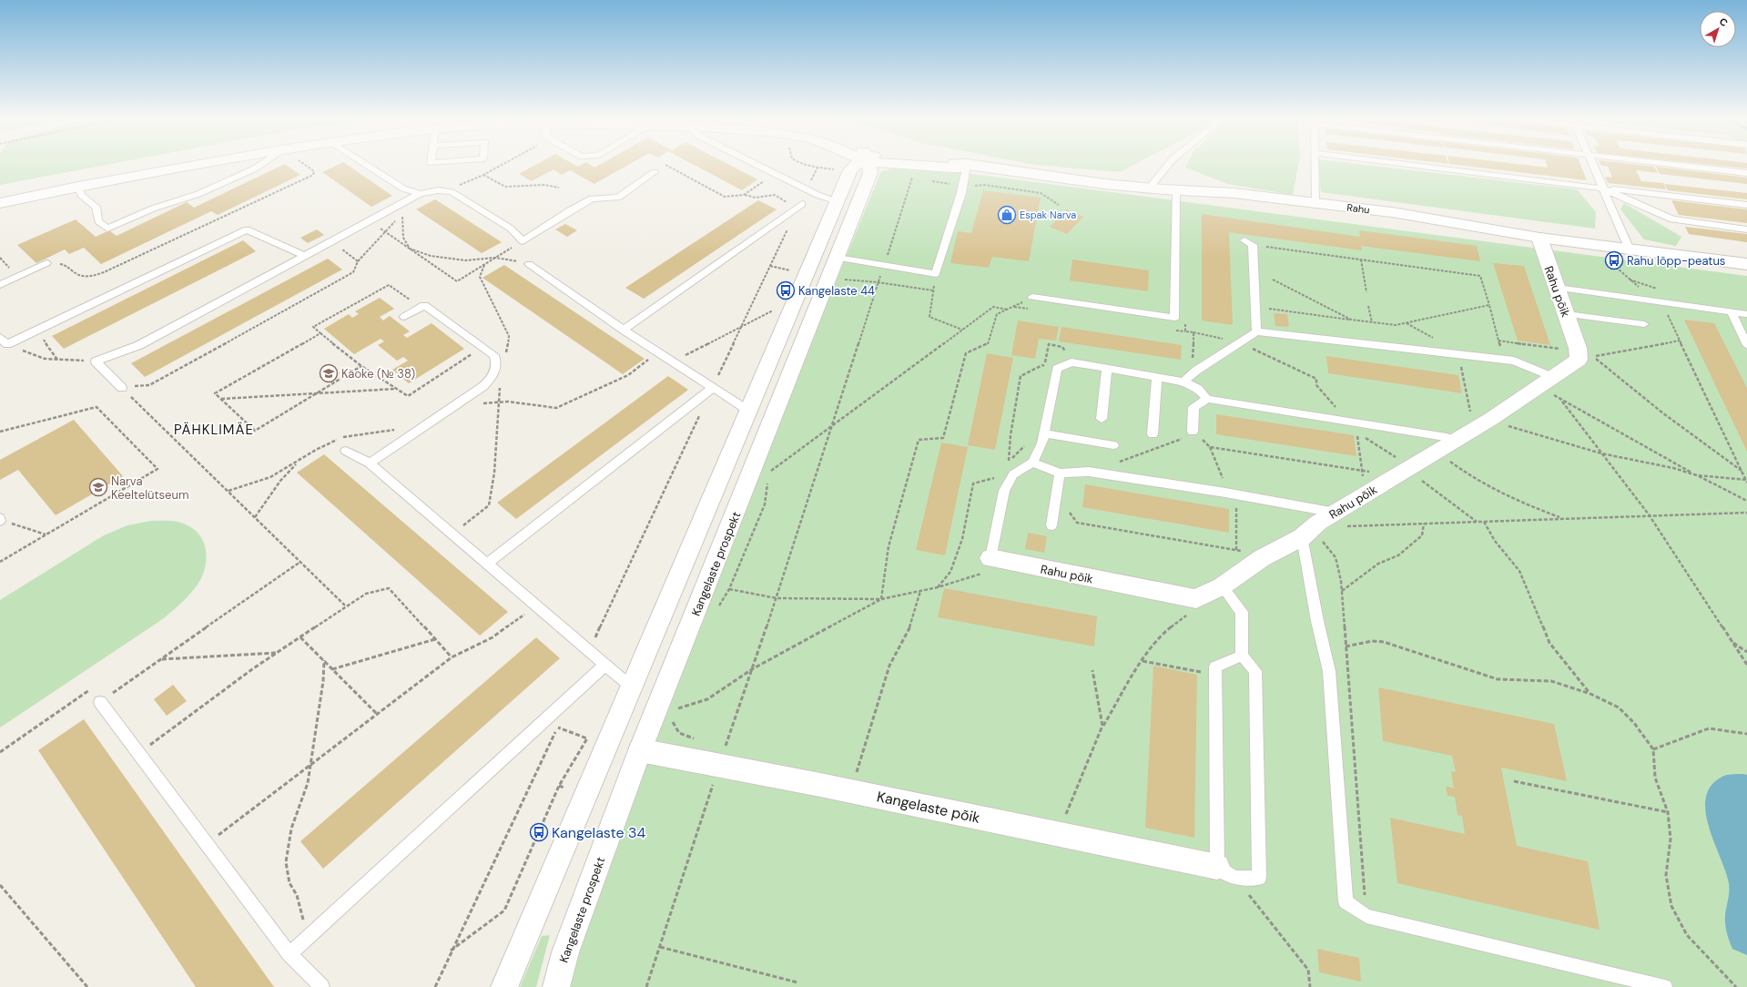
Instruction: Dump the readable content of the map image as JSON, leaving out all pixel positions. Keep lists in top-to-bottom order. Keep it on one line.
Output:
{"streets":{"main road":["Rahu","Rahu põik","Kangelaste prospekt","Kangelaste põik"]},"crossings":[["Rahu","Rahu põik"],["Kangelaste prospekt","Kangelaste põik"]],"districts":["PÄHKLIMÄE"],"places":{"shop":["Espak Narva"],"bus stop":["Rahu lõpp-peatus","Kangelaste 44","Kangelaste 34"],"school or university":["Käoke (№ 38)","Narva Keeltelütseum"]},"north":"top right"}
